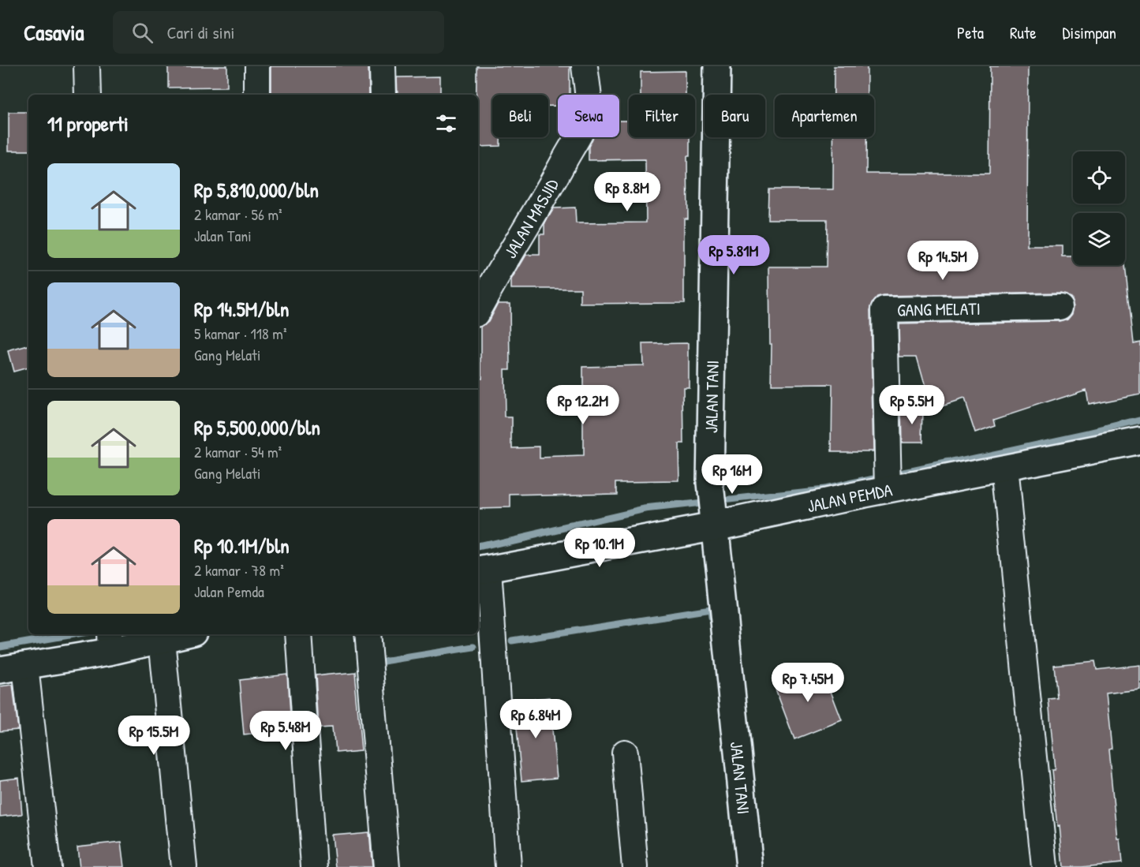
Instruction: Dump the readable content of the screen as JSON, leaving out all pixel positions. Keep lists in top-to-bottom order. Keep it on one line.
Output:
{"streets":{"street":["JALAN MASJID","GANG MELATI","JALAN TANI","JALAN PEMDA"]},"crossings":[["GANG MELATI","JALAN PEMDA"],["JALAN TANI","JALAN PEMDA"]],"page":{"header":"Casavia","search":"Cari di sini","nav":["Peta","Rute","Disimpan"],"chip":["Beli","Sewa","Filter","Baru","Apartemen"],"heading":"11 properti","list":[{"name":"Rp 5,810,000/bln","note":"2 kamar · 56 m² · Jalan Tani"},{"name":"Rp 14.5M/bln","note":"5 kamar · 118 m² · Gang Melati"},{"name":"Rp 5,500,000/bln","note":"2 kamar · 54 m² · Gang Melati"},{"name":"Rp 10.1M/bln","note":"2 kamar · 78 m² · Jalan Pemda"}],"price":["Rp 8.8M","Rp 5.81M","Rp 14.5M","Rp 12.2M","Rp 5.5M","Rp 16M","Rp 10.1M","Rp 7.45M","Rp 6.84M","Rp 5.48M","Rp 15.5M"]}}
